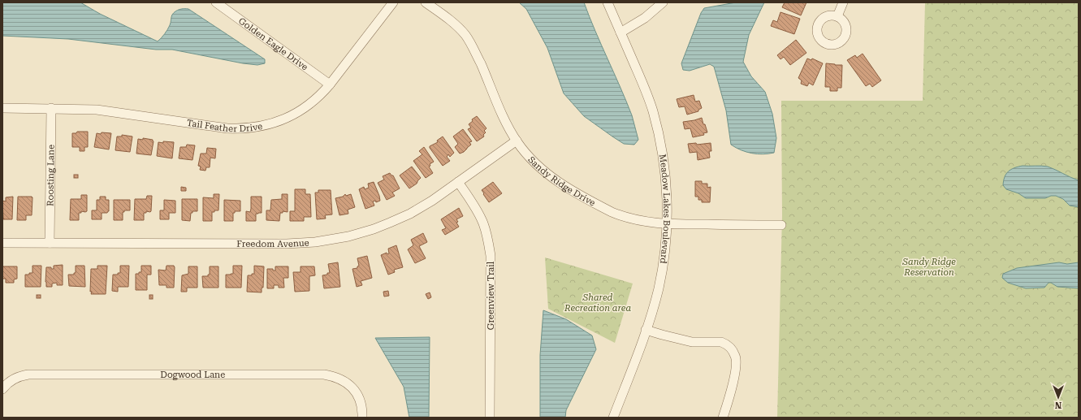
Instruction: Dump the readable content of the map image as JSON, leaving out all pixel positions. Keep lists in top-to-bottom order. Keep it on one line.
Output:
{"streets":{"street":["Golden Eagle Drive","Tail Feather Drive","Roosting Lane","Sandy Ridge Drive","Meadow Lakes Boulevard","Freedom Avenue","Greenview Trail","Dogwood Lane"]},"crossings":[["Golden Eagle Drive","Tail Feather Drive"],["Tail Feather Drive","Roosting Lane"],["Roosting Lane","Freedom Avenue"],["Sandy Ridge Drive","Meadow Lakes Boulevard"],["Sandy Ridge Drive","Freedom Avenue"],["Freedom Avenue","Greenview Trail"]],"parks":["Sandy Ridge Reservation","Shared Recreation area"],"north":"bottom"}
